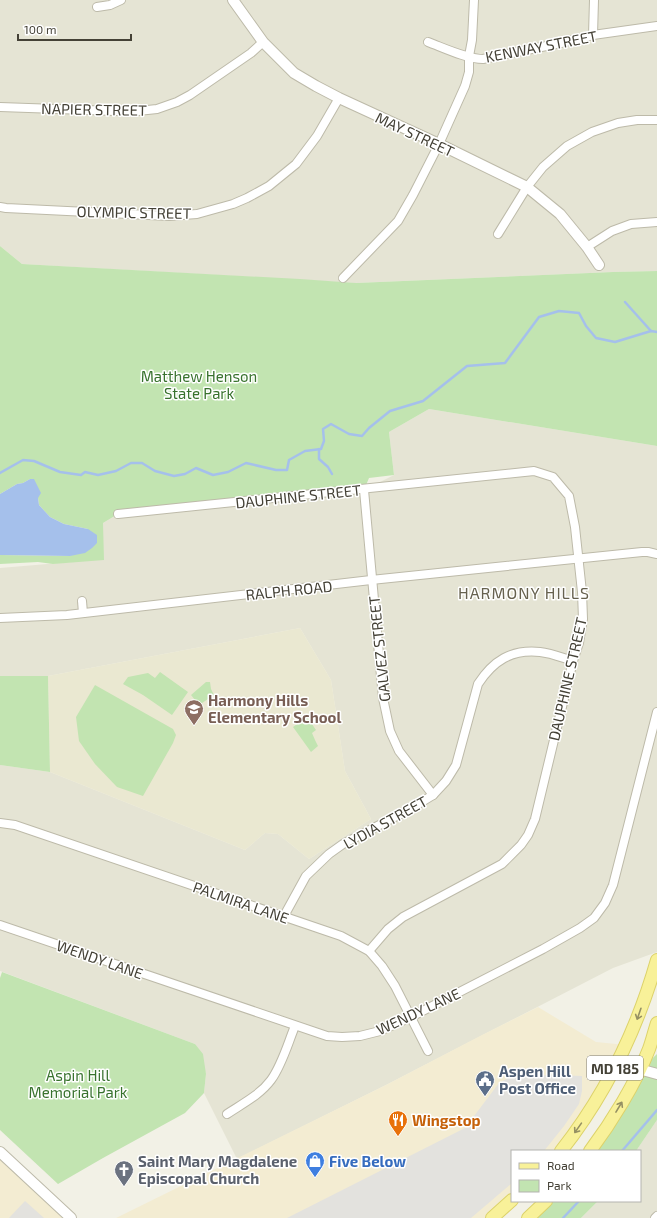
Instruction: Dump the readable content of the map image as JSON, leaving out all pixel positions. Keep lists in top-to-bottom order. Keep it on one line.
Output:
{"streets":{"main road":["MD 185"],"street":["KENWAY STREET","NAPIER STREET","MAY STREET","OLYMPIC STREET","DAUPHINE STREET","RALPH ROAD","GALVEZ STREET","LYDIA STREET","PALMIRA LANE","WENDY LANE"]},"crossings":[["NAPIER STREET","MAY STREET"],["MAY STREET","OLYMPIC STREET"],["DAUPHINE STREET","RALPH ROAD"],["DAUPHINE STREET","GALVEZ STREET"],["DAUPHINE STREET","LYDIA STREET"],["DAUPHINE STREET","PALMIRA LANE"],["RALPH ROAD","GALVEZ STREET"],["GALVEZ STREET","LYDIA STREET"],["LYDIA STREET","PALMIRA LANE"],["PALMIRA LANE","WENDY LANE"]],"districts":["HARMONY HILLS"],"parks":["Matthew Henson State Park","Aspin Hill Memorial Park"],"places":{"school or university":["Harmony Hills Elementary School"],"public building":["Aspen Hill Post Office"],"restaurant":["Wingstop"],"shop":["Five Below"],"church":["Saint Mary Magdalene Episcopal Church"]},"legend":["Road","Park"],"scale_bar":"100 m"}
